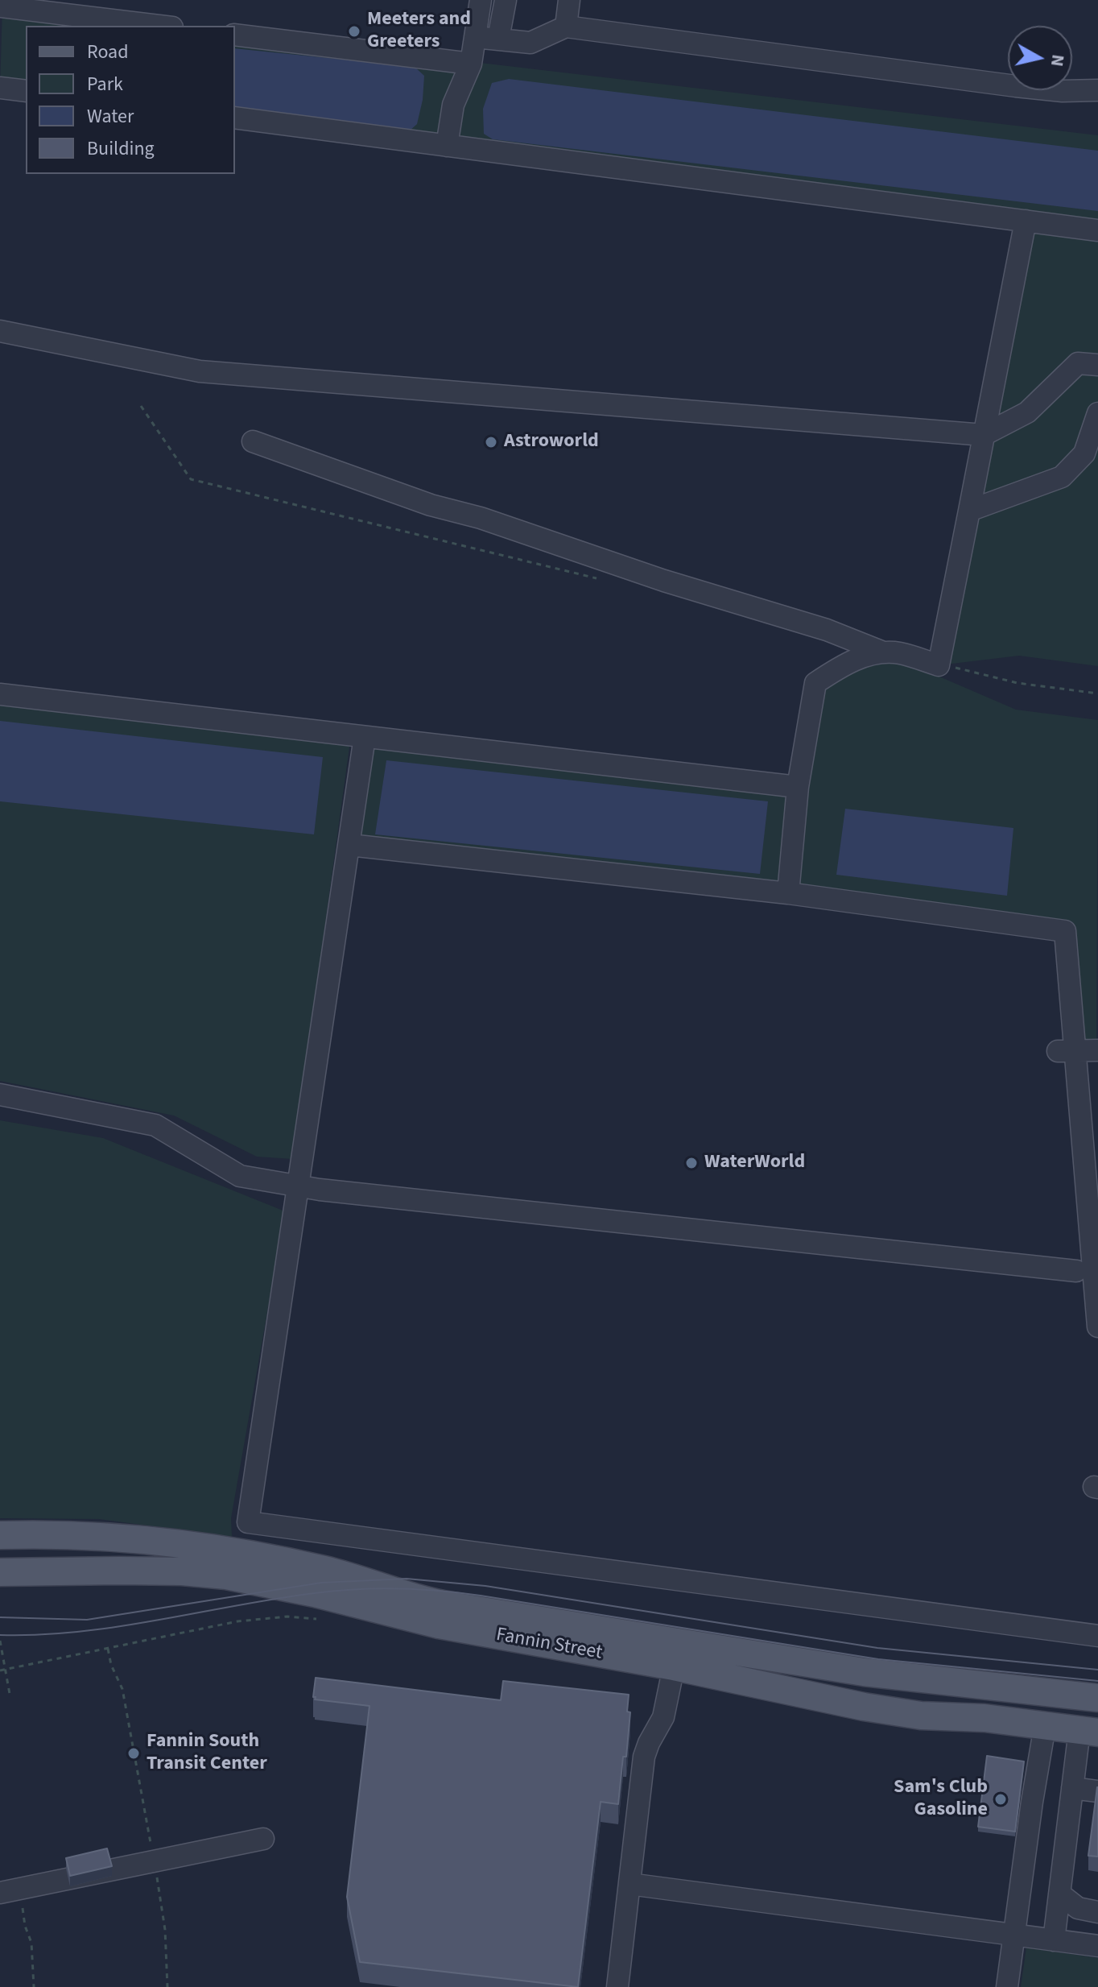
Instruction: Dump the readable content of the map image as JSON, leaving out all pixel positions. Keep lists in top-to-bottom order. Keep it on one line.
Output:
{"streets":{"main road":["Fannin Street"]},"places":["Meeters and Greeters","Astroworld","WaterWorld","Fannin South Transit Center","Sam's Club Gasoline"],"legend":["Road","Park","Water","Building"],"north":"right"}
